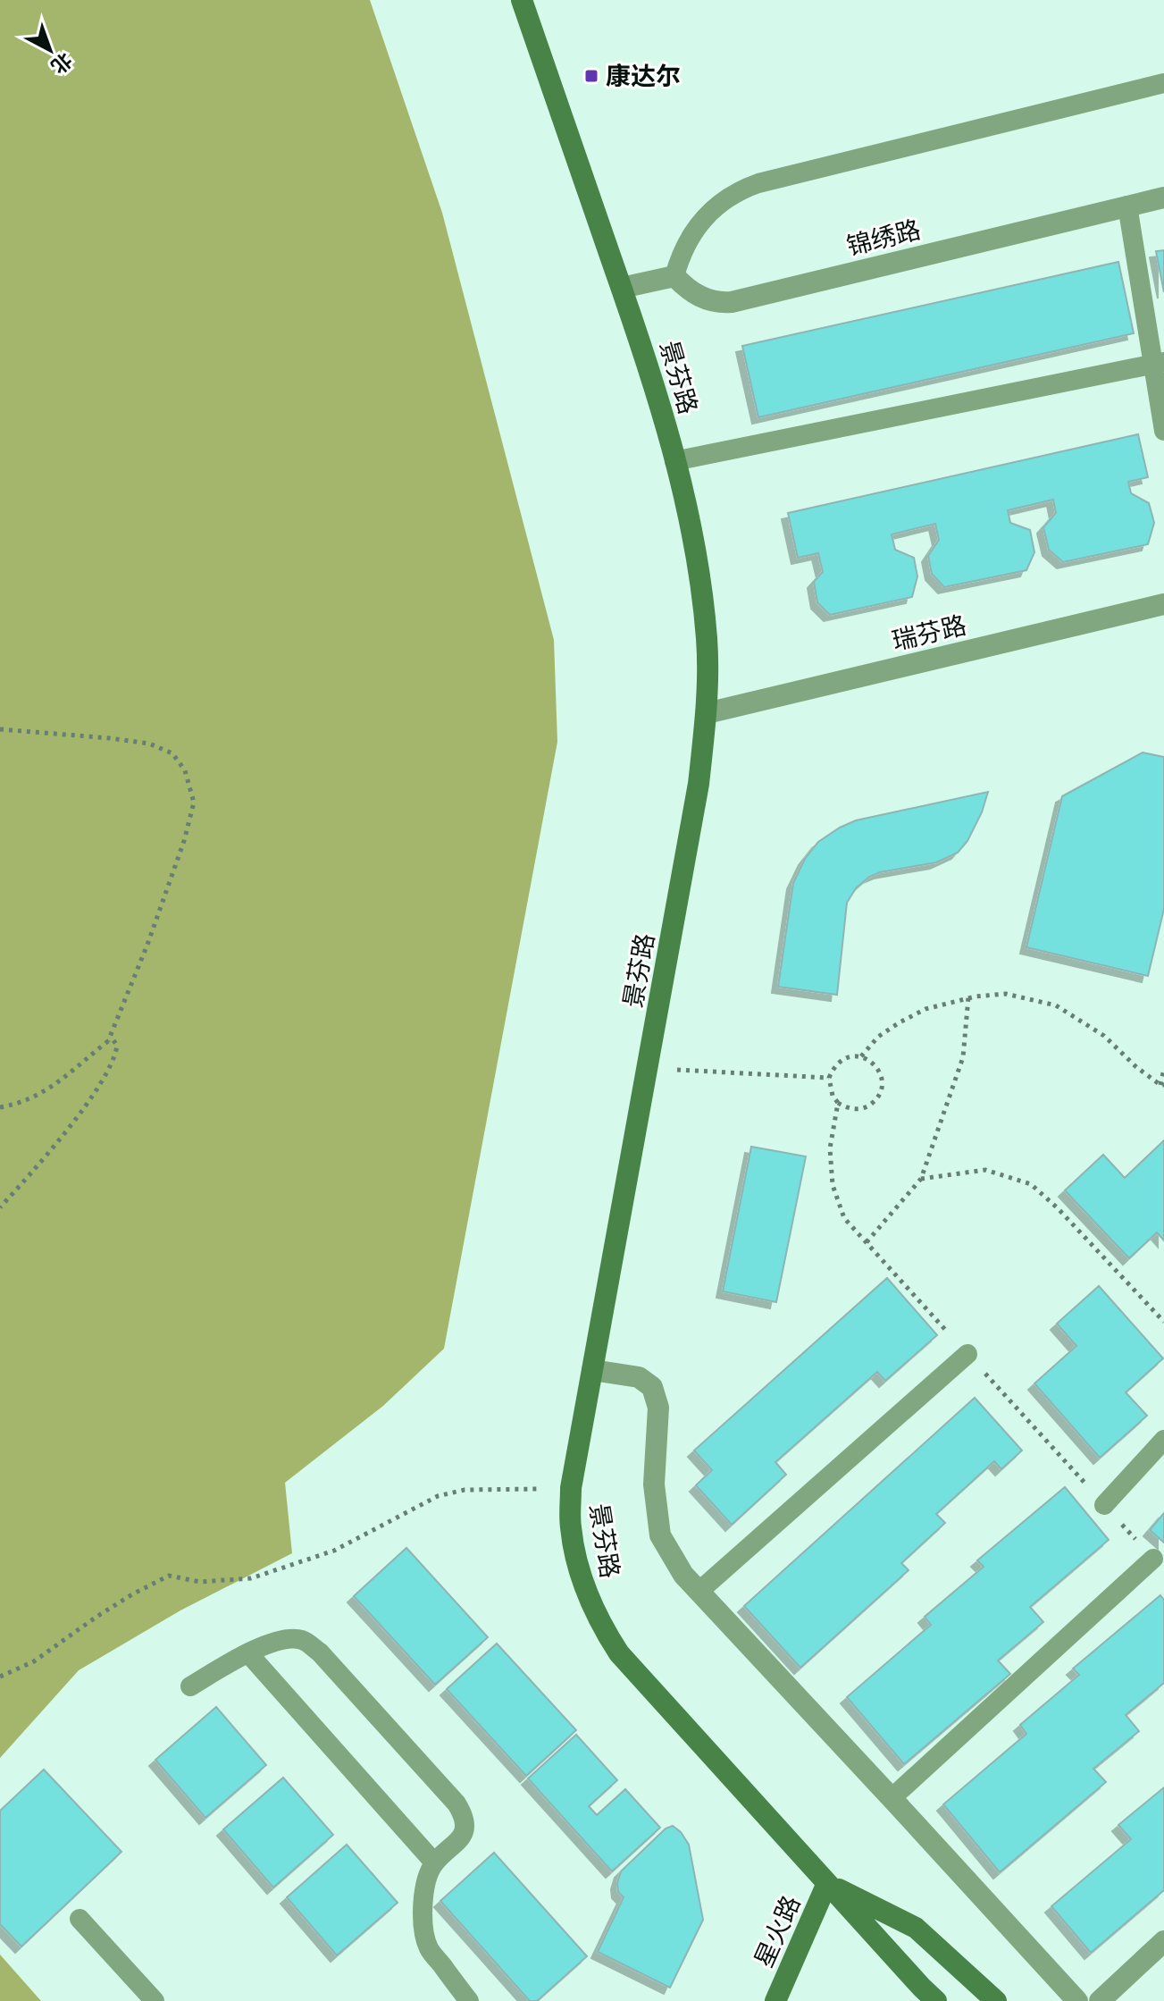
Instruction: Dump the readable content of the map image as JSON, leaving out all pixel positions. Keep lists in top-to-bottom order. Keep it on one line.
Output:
{"streets":{"street":["锦绣路","景芬路","瑞芬路","星火路"]},"crossings":[["景芬路","瑞芬路"],["景芬路","星火路"]],"places":{"transit":["康达尔"]},"north":"bottom right"}
